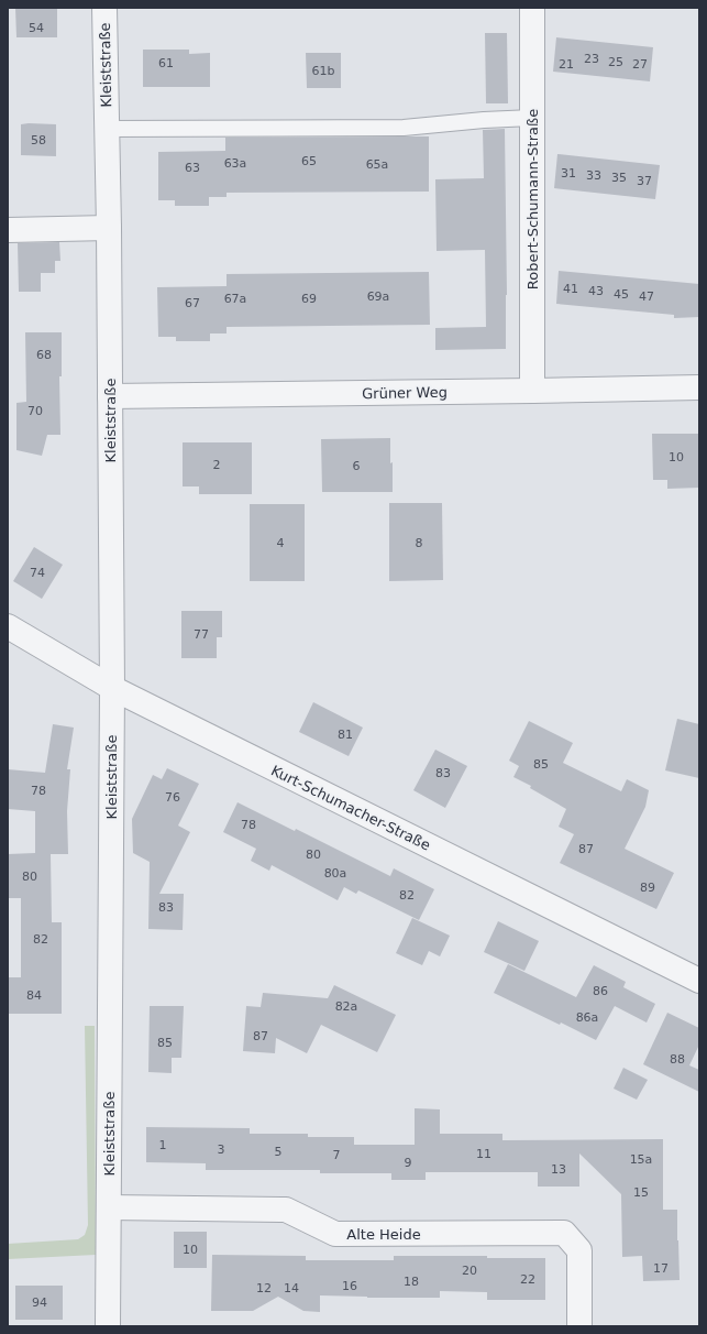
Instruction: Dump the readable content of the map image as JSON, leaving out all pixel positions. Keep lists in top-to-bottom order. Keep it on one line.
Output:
{"streets":{"street":["Kleiststraße","Robert-Schumann-Straße","Grüner Weg","Kurt-Schumacher-Straße","Alte Heide"]},"crossings":[["Kleiststraße","Grüner Weg"],["Kleiststraße","Kurt-Schumacher-Straße"],["Kleiststraße","Alte Heide"],["Robert-Schumann-Straße","Grüner Weg"]],"house_numbers":["54","23","25","61","21","27","61b","58","65","63a","65a","63","31","33","35","37","41","43","45","69a","47","67a","69","67","68","70","10","2","6","4","8","74","77","81","85","83","78","76","78","87","80","80a","80","89","82","83","82","86","84","82a","86a","87","85","88","1","3","5","11","7","15a","9","13","15","10","17","20","22","18","16","12","14","94"]}
